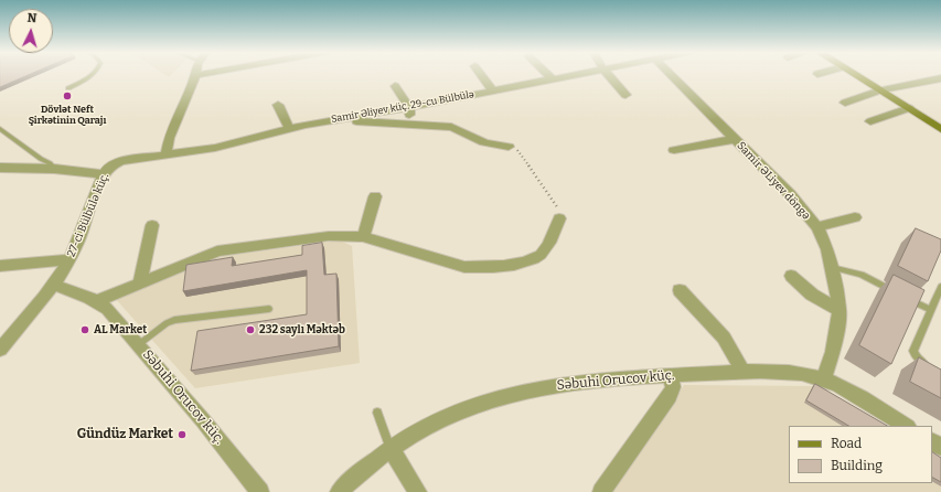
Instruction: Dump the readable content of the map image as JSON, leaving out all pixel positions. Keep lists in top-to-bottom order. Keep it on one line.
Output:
{"streets":{"street":["Samir Əliyev küç. 29-cu Bülbülə","Samir ƏLiyev döngə","27-ci Bülbülə küç.","Səbuhi Orucov küç."]},"crossings":[["Samir Əliyev küç. 29-cu Bülbülə","27-ci Bülbülə küç."],["Samir ƏLiyev döngə","Səbuhi Orucov küç."],["27-ci Bülbülə küç.","Səbuhi Orucov küç."]],"places":["Dövlət Neft Şirkətinin Qarajı","AL Market","232 saylı Məktəb","Gündüz Market"],"legend":["Road","Building"],"north":"top"}
